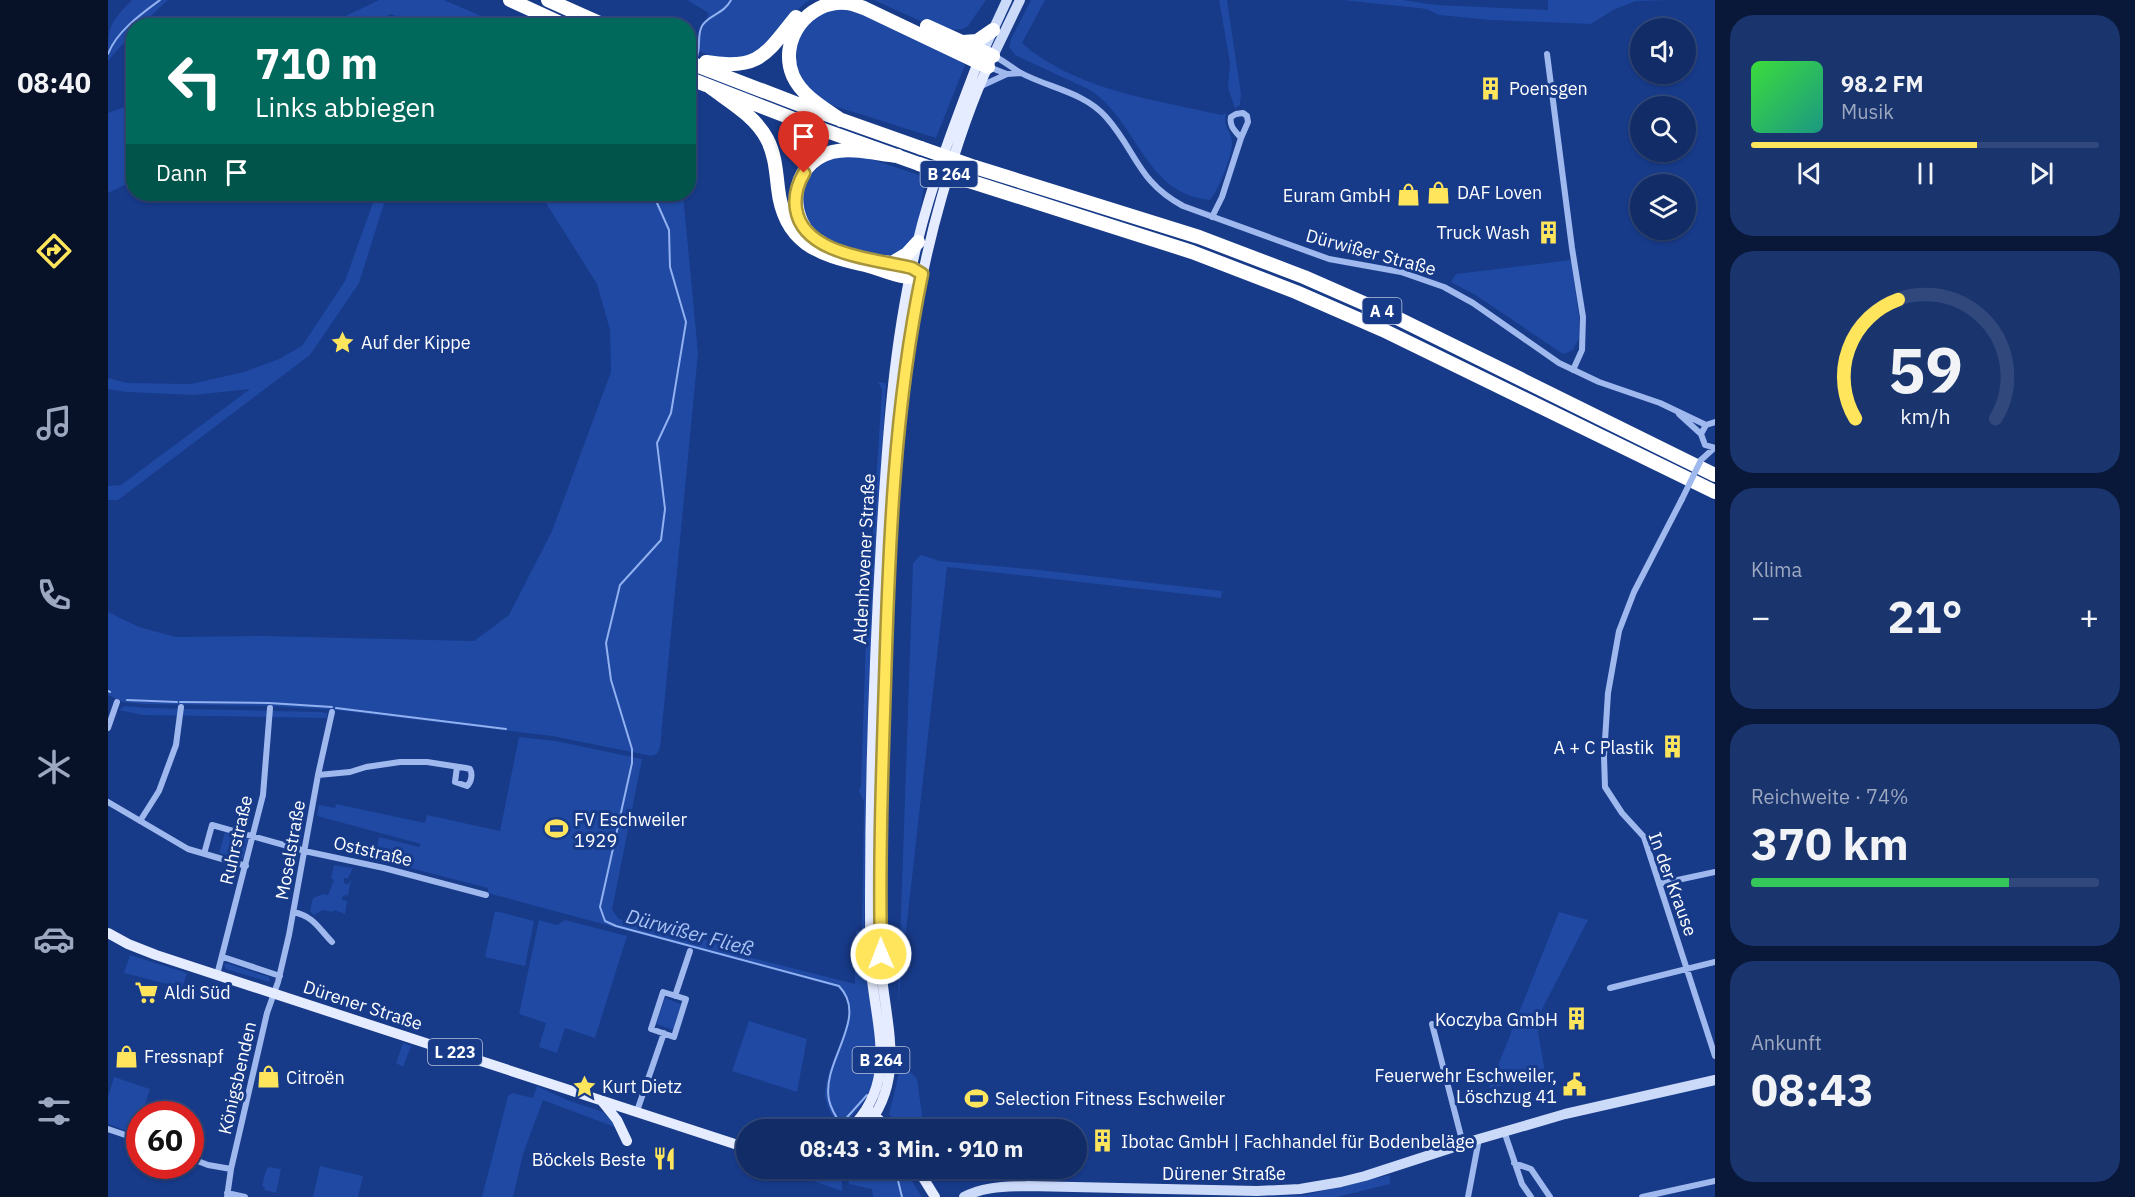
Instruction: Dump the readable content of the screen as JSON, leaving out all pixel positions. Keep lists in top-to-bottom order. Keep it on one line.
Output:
{"streets":{"highway":["A 4"],"main road":["B 264","Aldenhovener Straße","Dürener Straße","L 223"],"street":["Dürwißer Straße","Ruhrstraße","Moselstraße","Oststraße","In der Krause","Königsbenden"]},"crossings":[["Dürwißer Straße","Aldenhovener Straße"],["Ruhrstraße","Oststraße"],["Ruhrstraße","Dürener Straße"],["Moselstraße","Oststraße"],["Moselstraße","Dürener Straße"],["Moselstraße","Königsbenden"],["Dürener Straße","Königsbenden"]],"water":["Dürwißer Fließ"],"places":{"building":["Poensgen","Truck Wash","A + C Plastik","Koczyba GmbH","Ibotac GmbH | Fachhandel für Bodenbeläge"],"shop":["DAF Loven","Euram GmbH","Fressnapf","Citroën"],"place":["Auf der Kippe","Kurt Dietz"],"sports":["FV Eschweiler 1929","Selection Fitness Eschweiler"],"supermarket":["Aldi Süd"],"public building":["Feuerwehr Eschweiler, Löschzug 41"],"restaurant":["Böckels Beste"]},"page":{"tabs":"08:40","turn":["710 m","Links abbiegen"],"song":["98.2 FM","Musik"],"then":"Dann","tile":["Klima",["Reichweite · 74%","370 km"],["Ankunft","08:43"]],"heat":["−","21°","+"],"limit":"60","trip":"08:43 · 3 Min. · 910 m","gauge":["59","km/h"]}}
